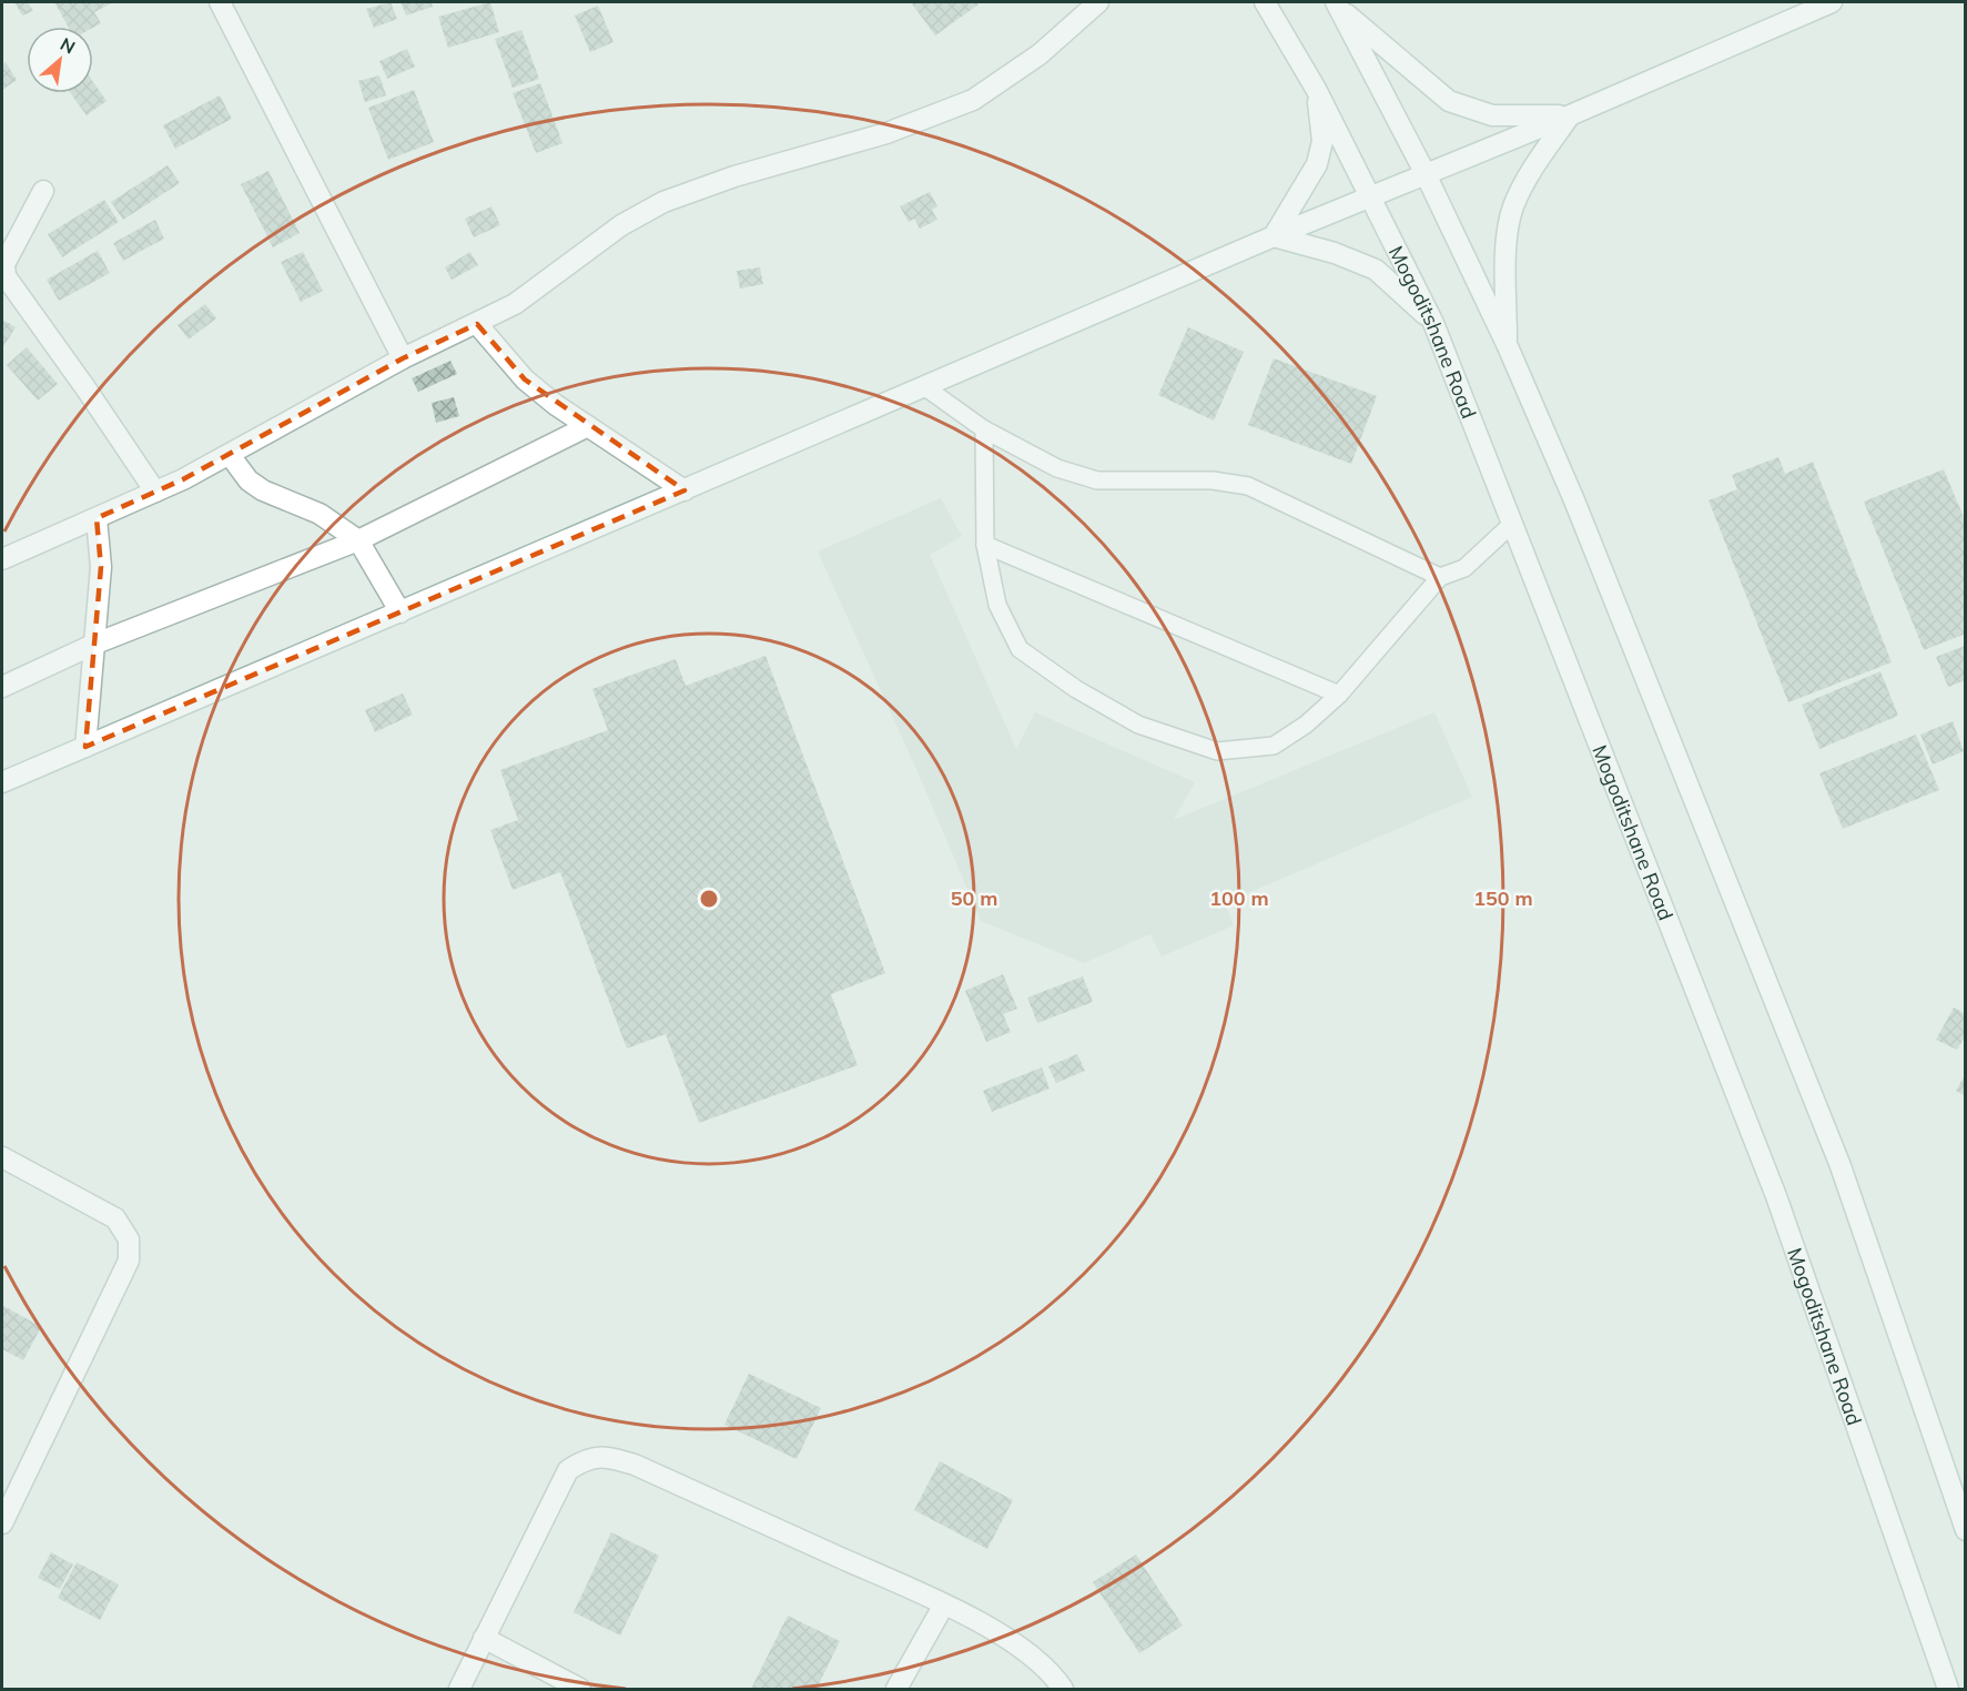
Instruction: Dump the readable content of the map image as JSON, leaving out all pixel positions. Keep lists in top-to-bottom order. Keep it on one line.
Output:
{"streets":{"main road":["Mogoditshane Road"]},"north":"top right","rings":["50 m","100 m","150 m"]}
